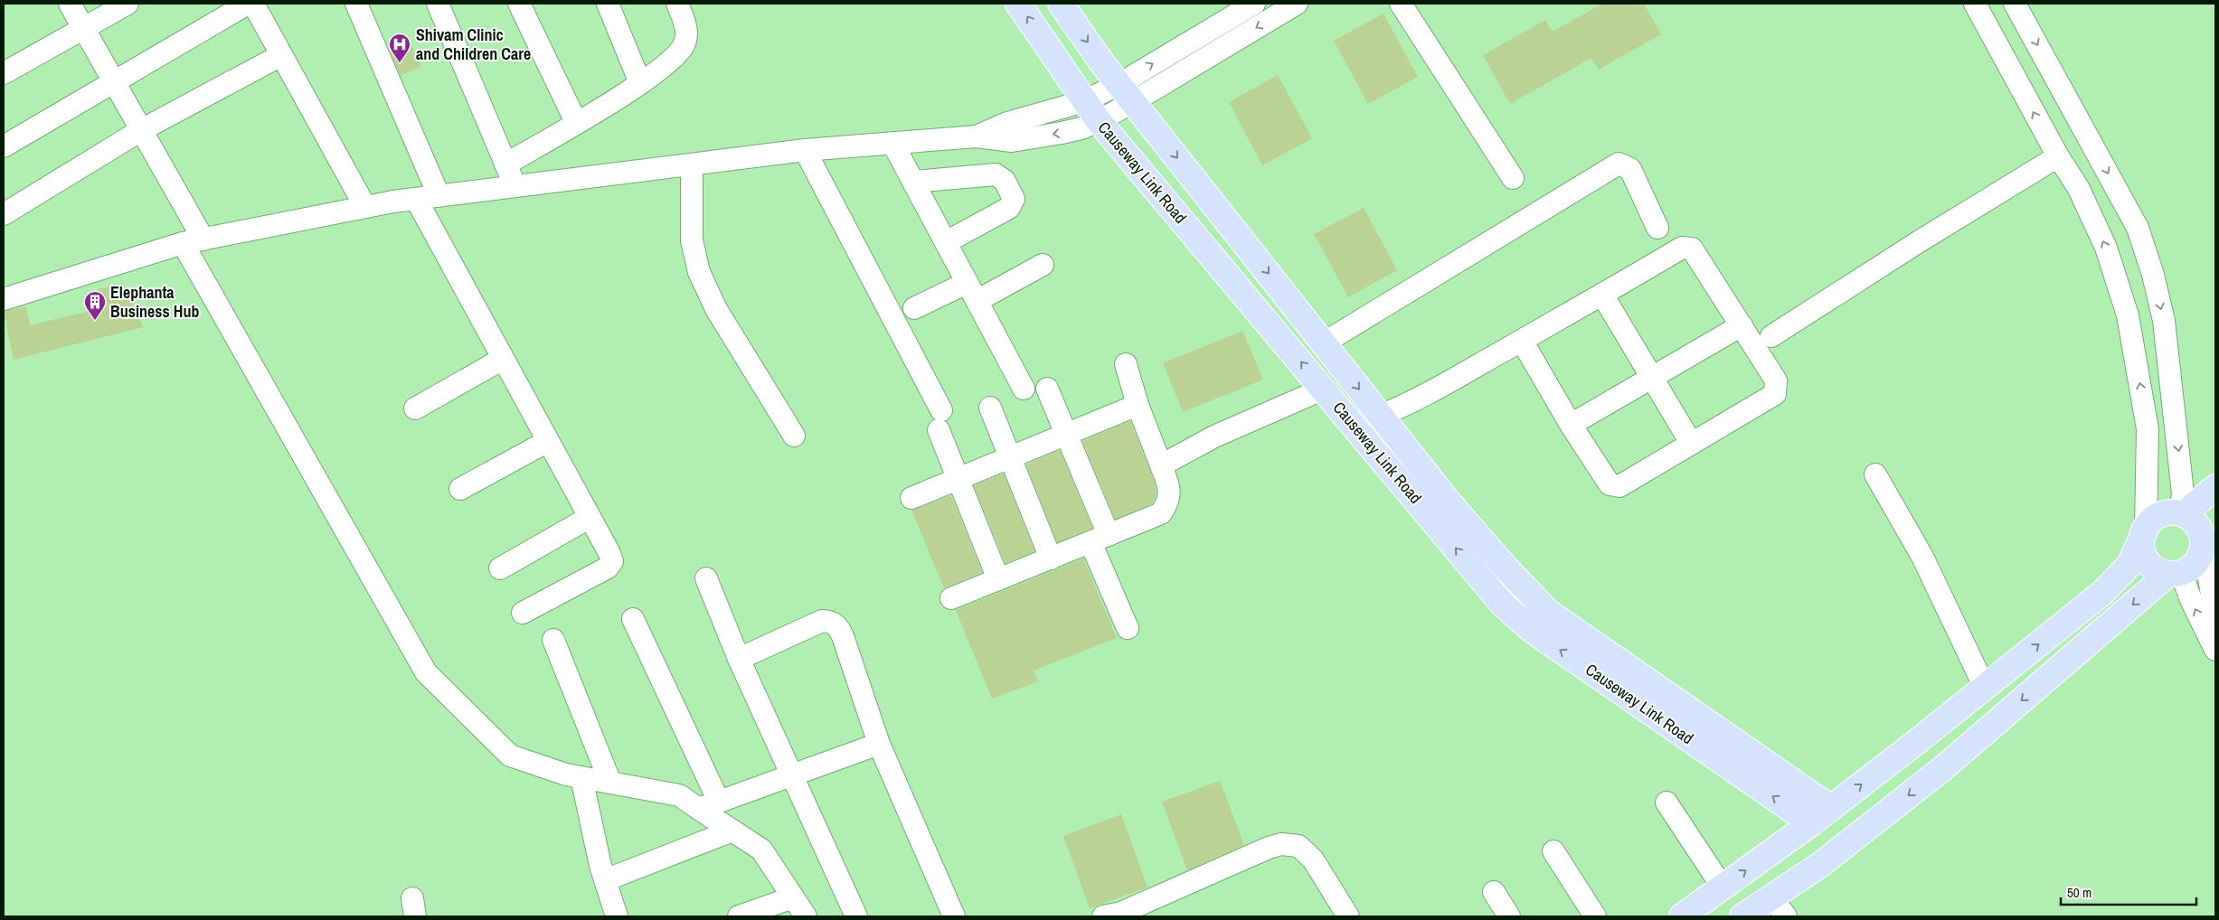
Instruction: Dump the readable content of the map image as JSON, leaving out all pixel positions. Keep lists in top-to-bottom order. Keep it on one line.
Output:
{"streets":{"main road":["Causeway Link Road"]},"places":{"hospital":["Shivam Clinic and Children Care"],"building":["Elephanta Business Hub"]},"scale_bar":"50 m"}
